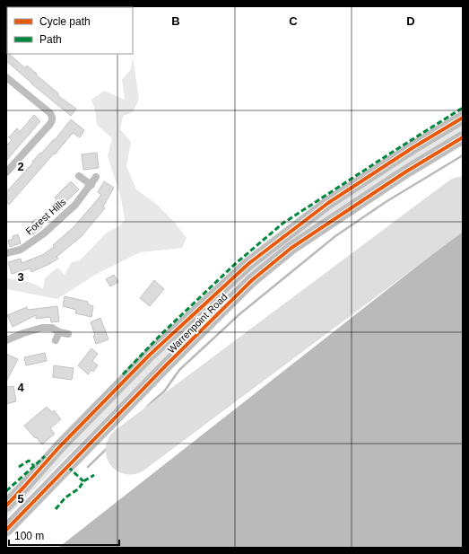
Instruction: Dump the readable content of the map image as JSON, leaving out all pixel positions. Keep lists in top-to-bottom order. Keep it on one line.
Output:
{"streets":{"highway":["Warrenpoint Road"],"street":["Forest Hills"]},"legend":["Cycle path","Path"],"scale_bar":"100 m","grid":{"columns":["B","C","D"],"rows":["2","3","4","5"]}}
